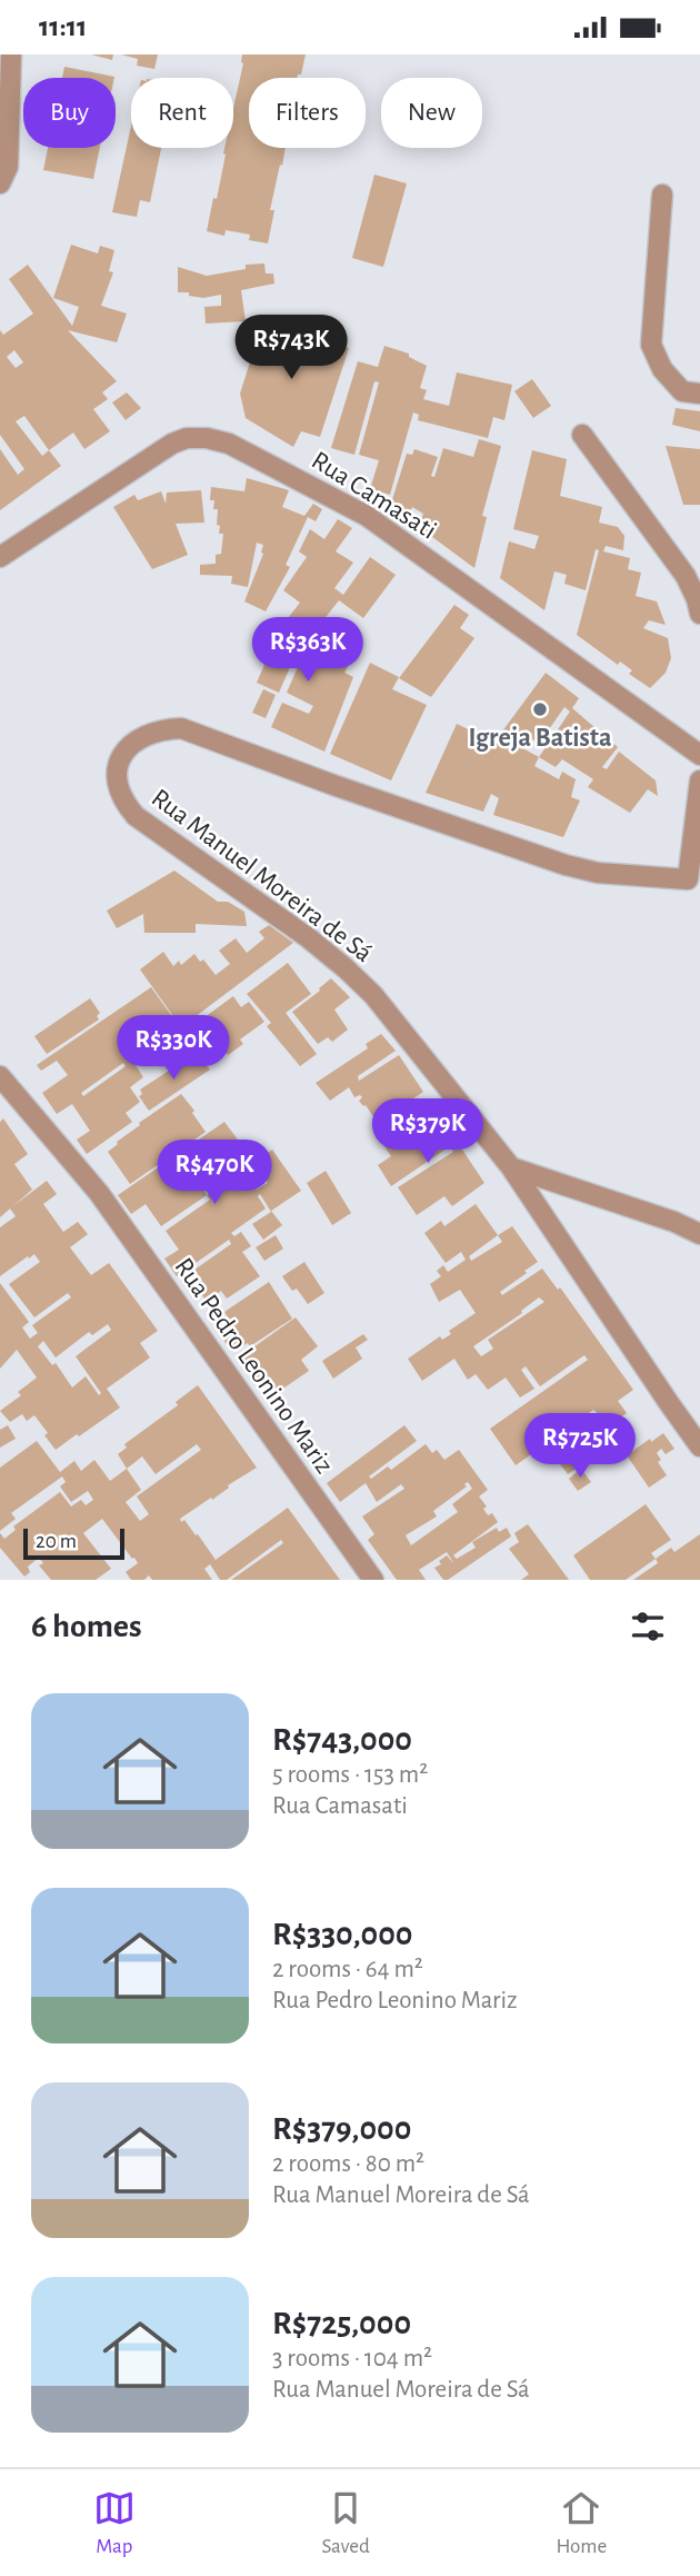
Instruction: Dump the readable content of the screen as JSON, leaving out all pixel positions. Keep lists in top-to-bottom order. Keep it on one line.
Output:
{"streets":{"street":["Rua Camasati","Rua Manuel Moreira de Sá","Rua Pedro Leonino Mariz"]},"places":["Igreja Batista"],"scale_bar":"20 m","page":{"status":"11:11","chip":["Buy","Rent","Filters","New"],"price":["R$743K","R$363K","R$330K","R$379K","R$470K","R$725K"],"scale":"20 m","heading":"6 homes","list":[{"name":"R$743,000","note":"5 rooms · 153 m² · Rua Camasati"},{"name":"R$330,000","note":"2 rooms · 64 m² · Rua Pedro Leonino Mariz"},{"name":"R$379,000","note":"2 rooms · 80 m² · Rua Manuel Moreira de Sá"},{"name":"R$725,000","note":"3 rooms · 104 m² · Rua Manuel Moreira de Sá"}],"tabs":["Map","Saved","Home"]}}
